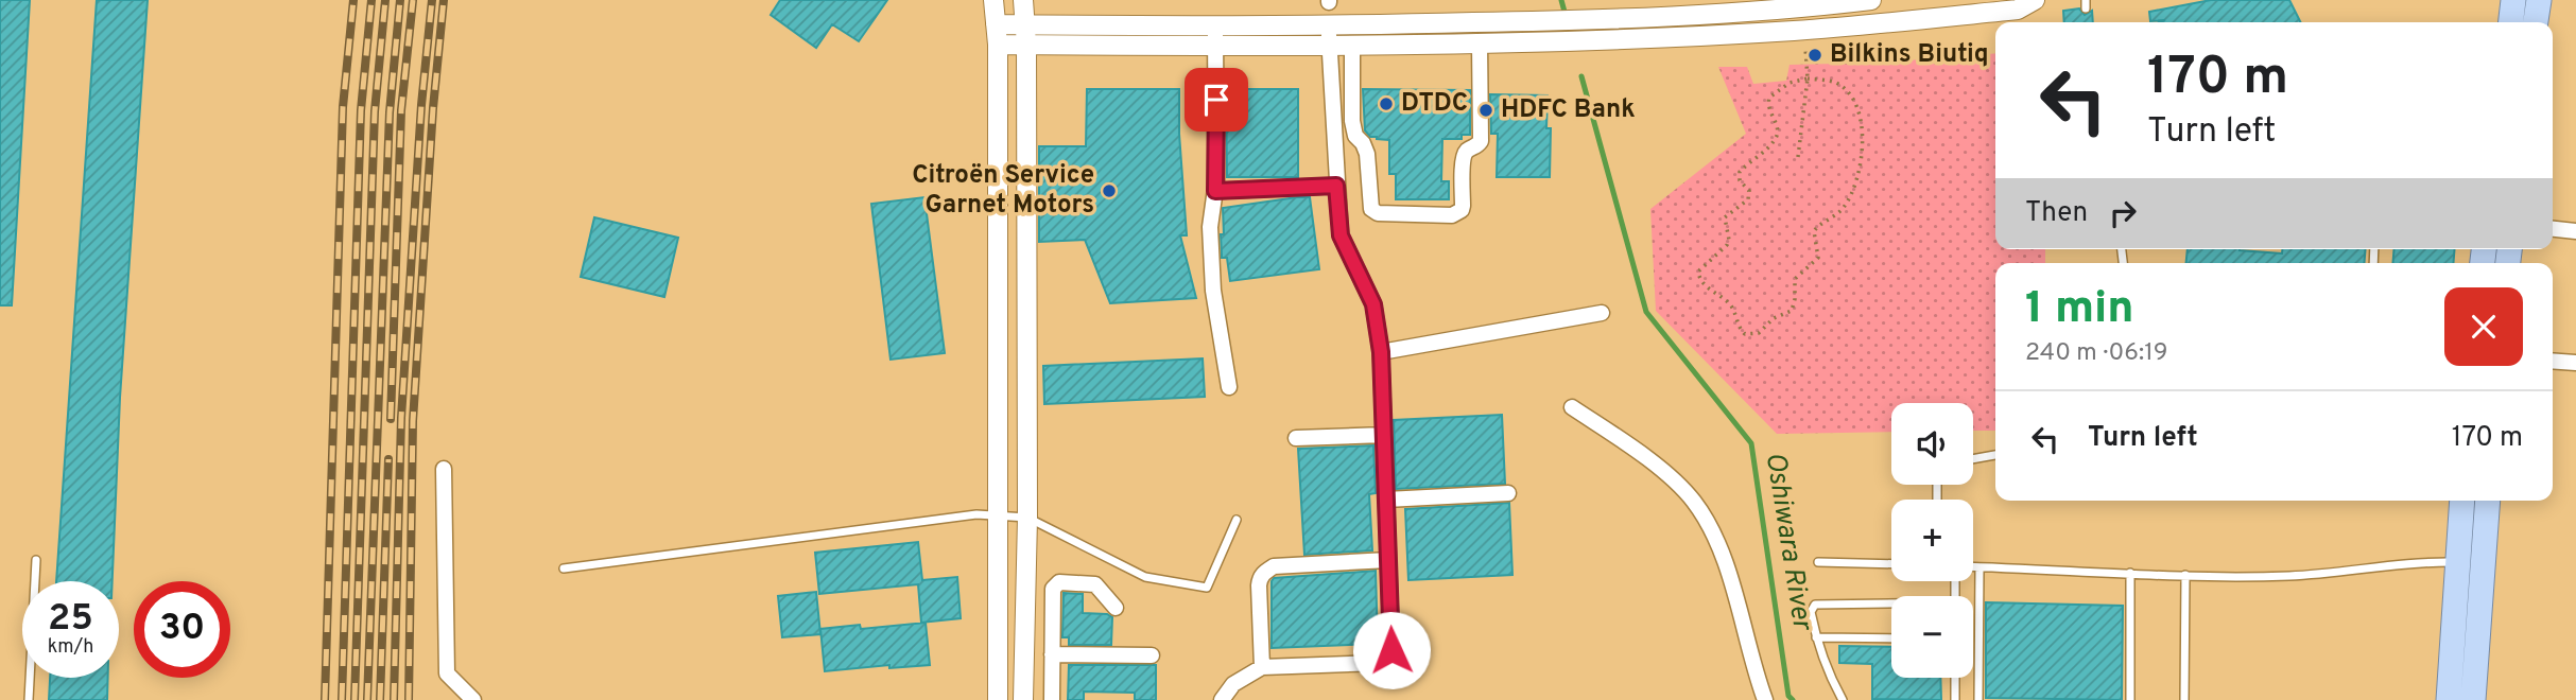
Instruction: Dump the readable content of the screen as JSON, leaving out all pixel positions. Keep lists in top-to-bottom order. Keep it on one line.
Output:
{"water":["Oshiwara River"],"places":["Bilkins Biutiq","DTDC","HDFC Bank","Citroën Service Garnet Motors"],"page":{"turn":["170 m","Turn left"],"then":"Then","heading":["1 min","240 m · 06:19"],"list":[{"name":"Turn left","value":"170 m"}],"map_buttons":["+","−"],"speed":"25 km/h","limit":"30"}}
